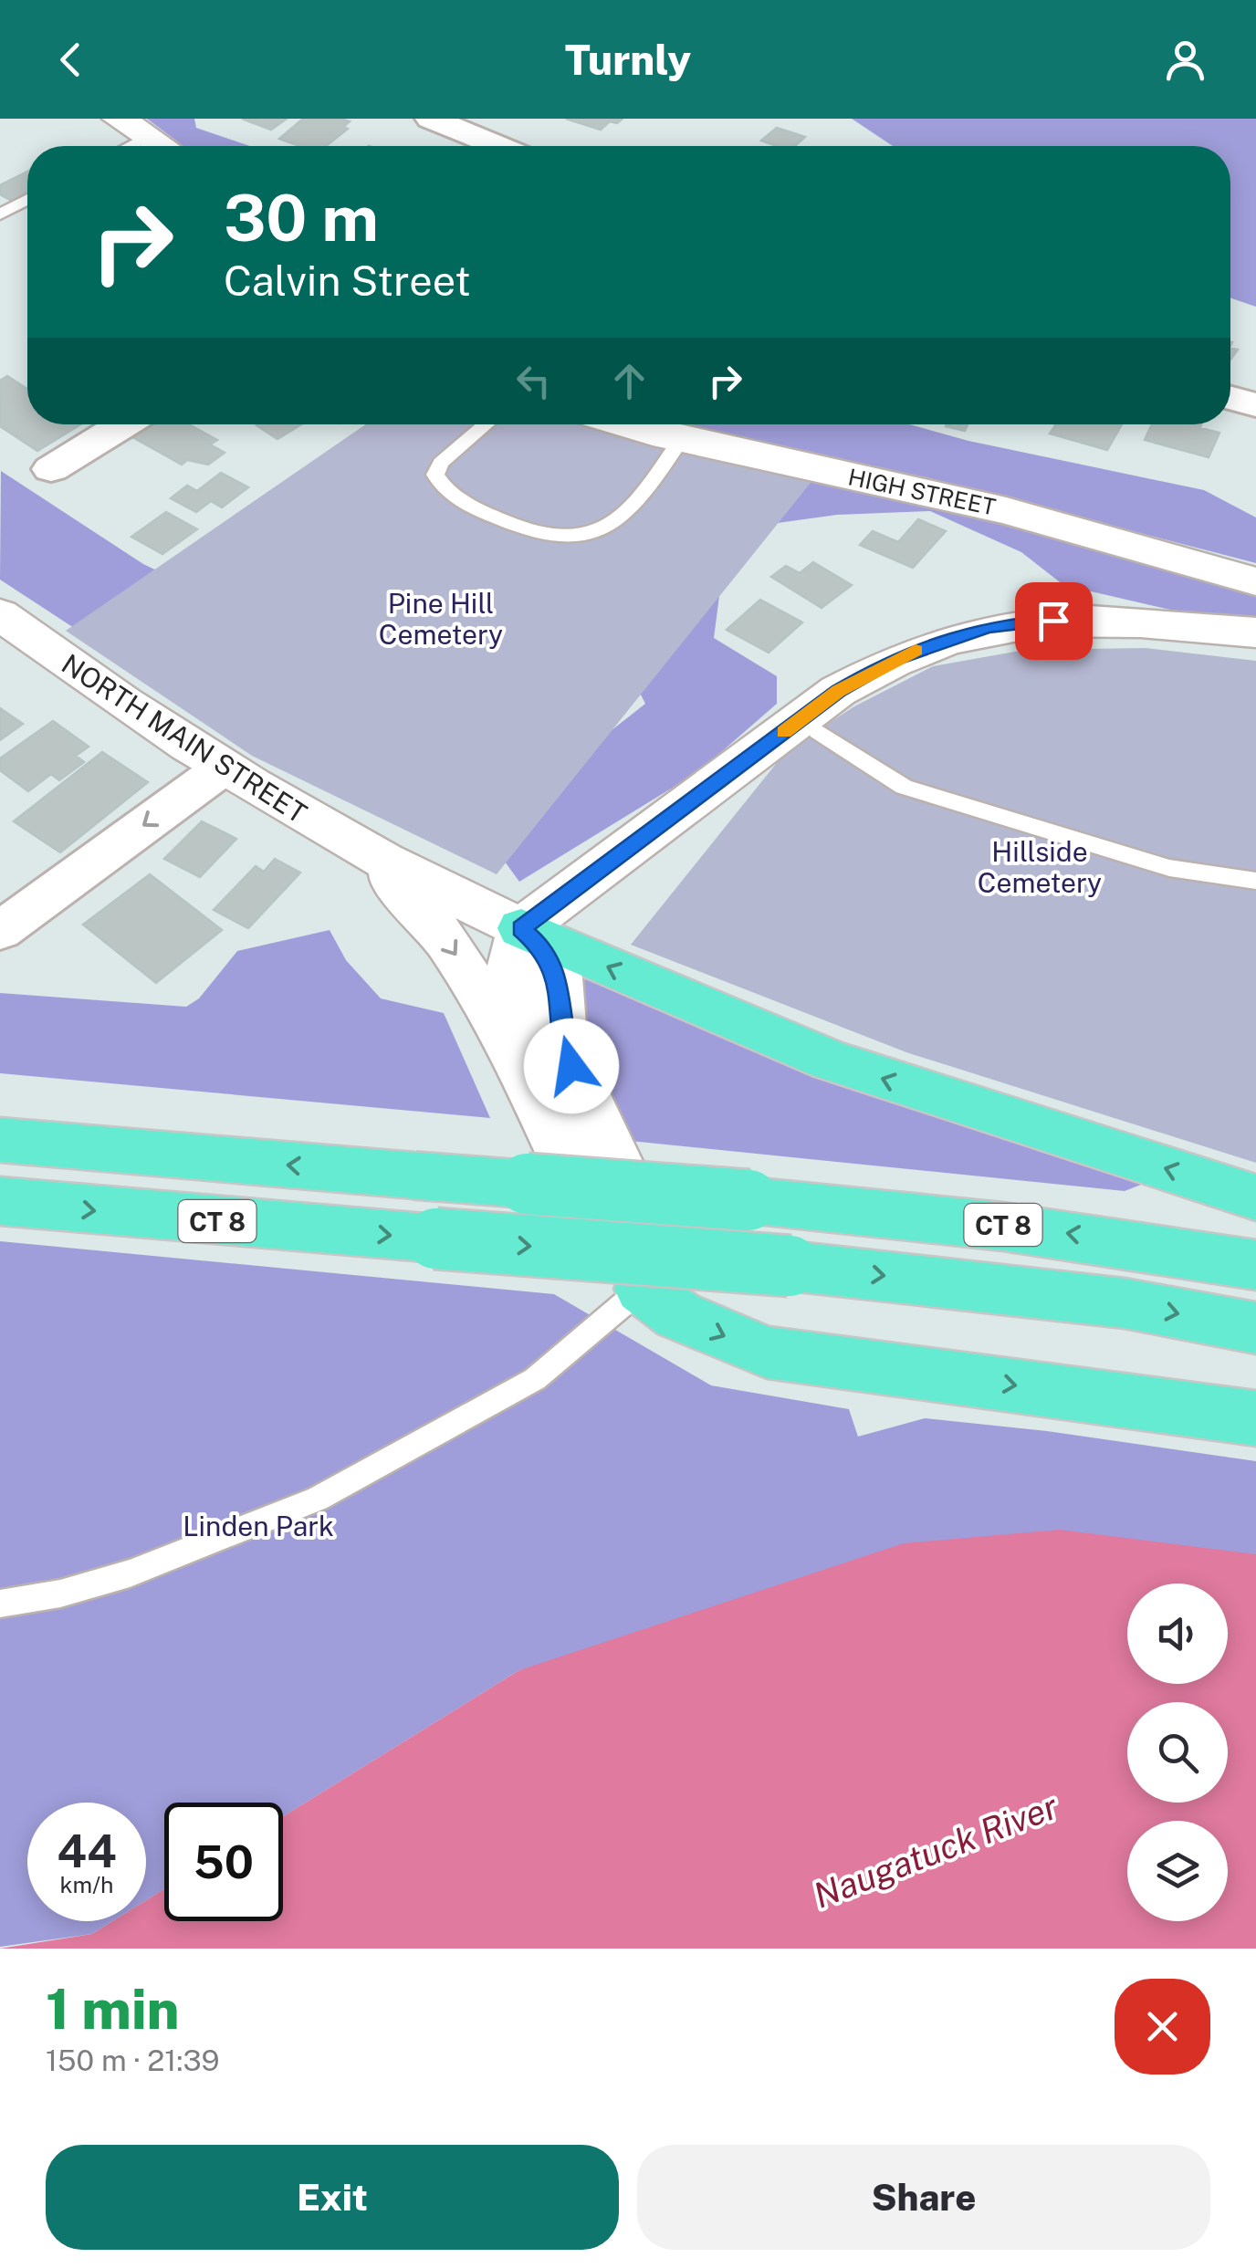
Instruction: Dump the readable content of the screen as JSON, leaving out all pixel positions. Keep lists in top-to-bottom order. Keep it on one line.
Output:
{"streets":{"highway":["CT 8"],"street":["HIGH STREET","NORTH MAIN STREET"]},"water":["Naugatuck River"],"parks":["Pine Hill Cemetery","Hillside Cemetery","Linden Park"],"page":{"header":"Turnly","turn":["30 m","Calvin Street"],"speed":"44 km/h","limit":"50","heading":["1 min","150 m · 21:39"],"buttons":["Exit","Share"]}}
